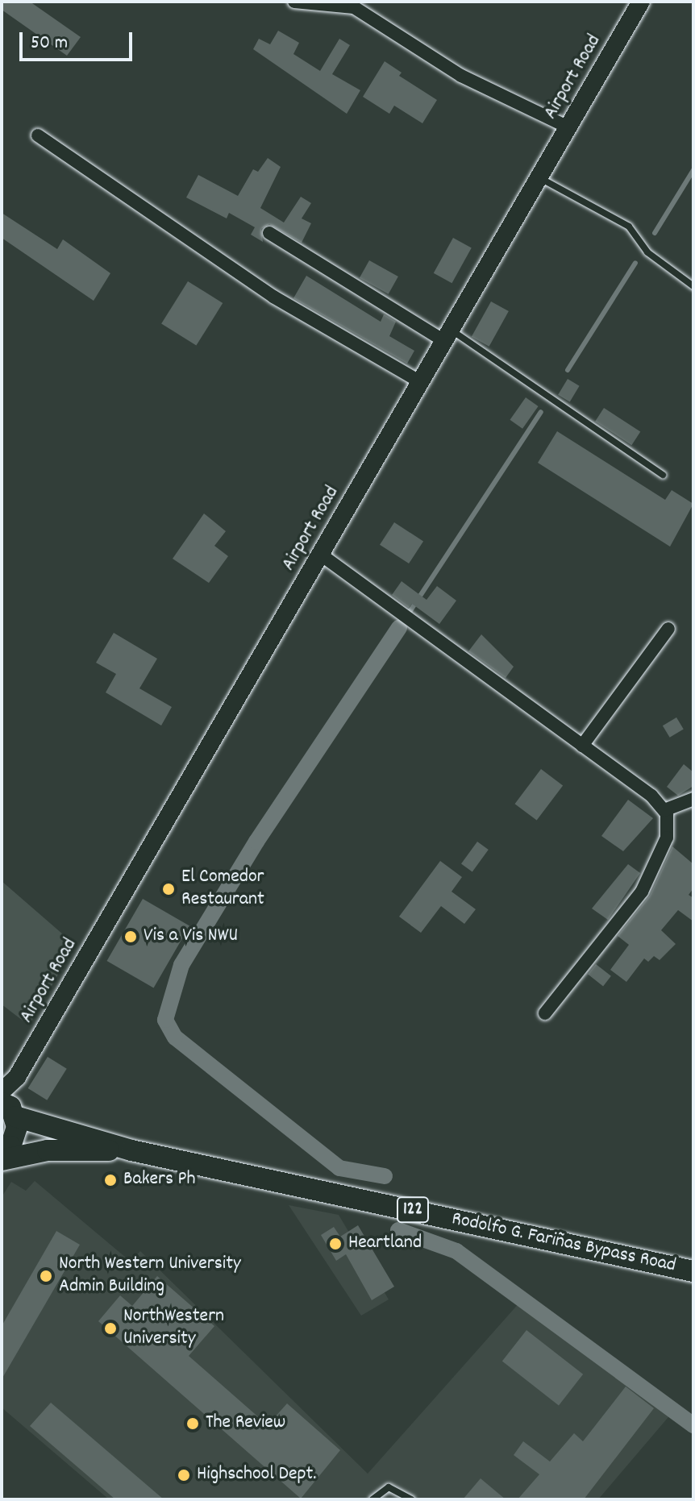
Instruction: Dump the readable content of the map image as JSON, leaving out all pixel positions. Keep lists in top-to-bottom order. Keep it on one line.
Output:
{"streets":{"main road":["Airport Road","122","Rodolfo G. Fariñas Bypass Road"]},"crossings":[["Airport Road","Rodolfo G. Fariñas Bypass Road"]],"places":["El Comedor Restaurant","Vis a Vis NWU","Bakers Ph","Heartland","North Western University Admin Building","NorthWestern University","The Review","Highschool Dept."],"scale_bar":"50 m"}
